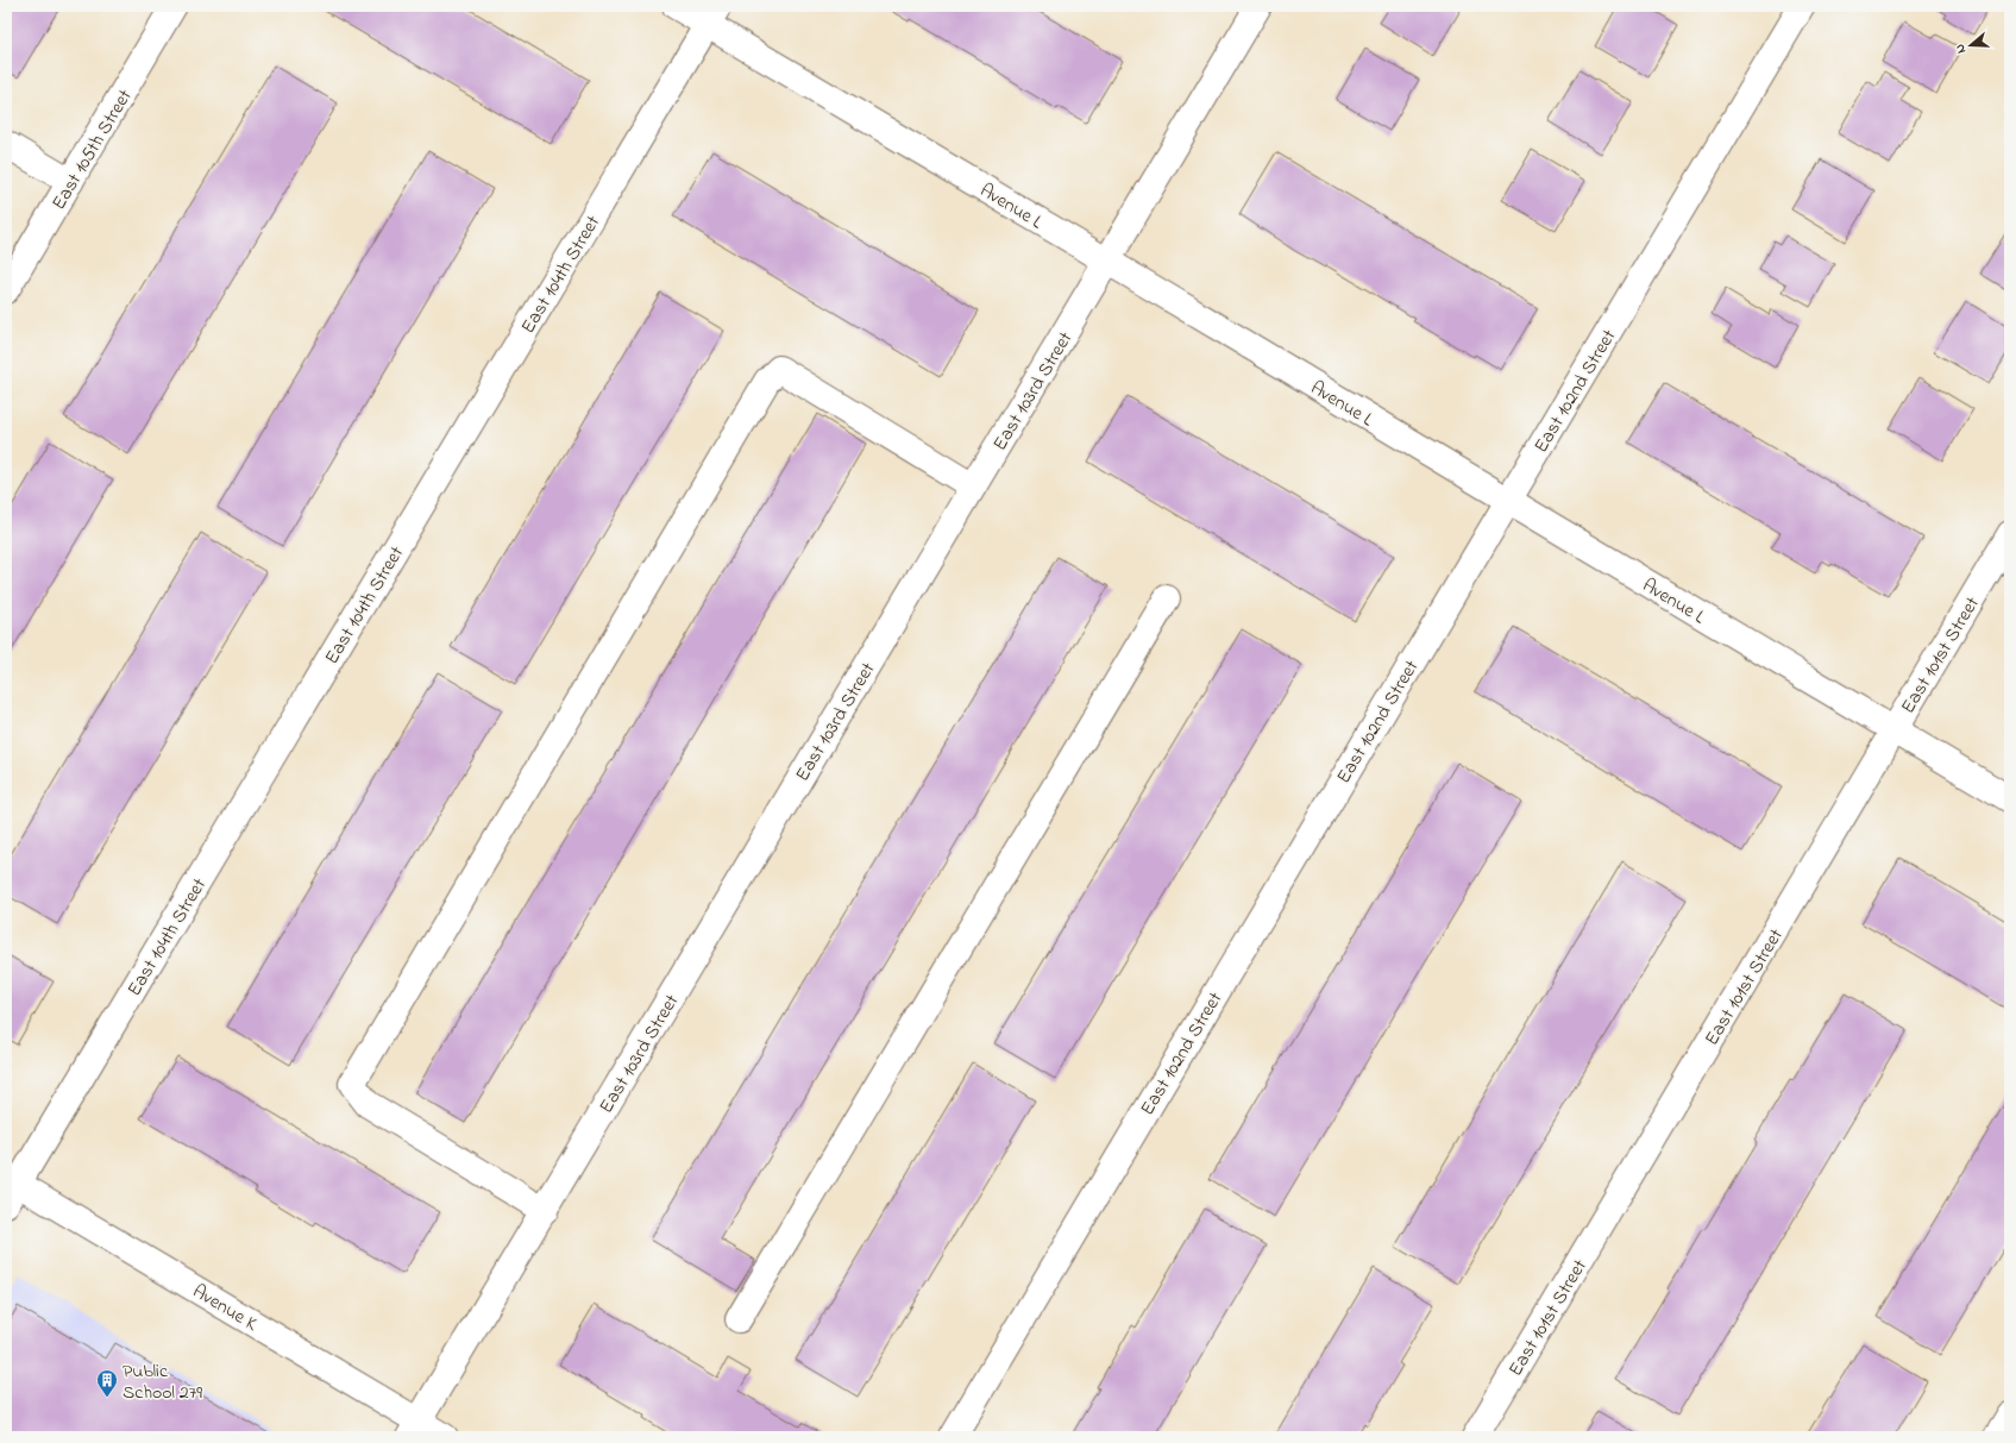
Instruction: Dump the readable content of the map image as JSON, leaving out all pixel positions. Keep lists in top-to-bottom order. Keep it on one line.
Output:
{"streets":{"street":["East 105th Street","Avenue L","East 104th Street","East 103rd Street","East 102nd Street","East 101st Street","Avenue K"]},"crossings":[["Avenue L","East 104th Street"],["Avenue L","East 103rd Street"],["Avenue L","East 102nd Street"],["Avenue L","East 101st Street"],["East 104th Street","Avenue K"],["East 103rd Street","Avenue K"]],"places":{"building":["Public School 279"]},"north":"left"}
